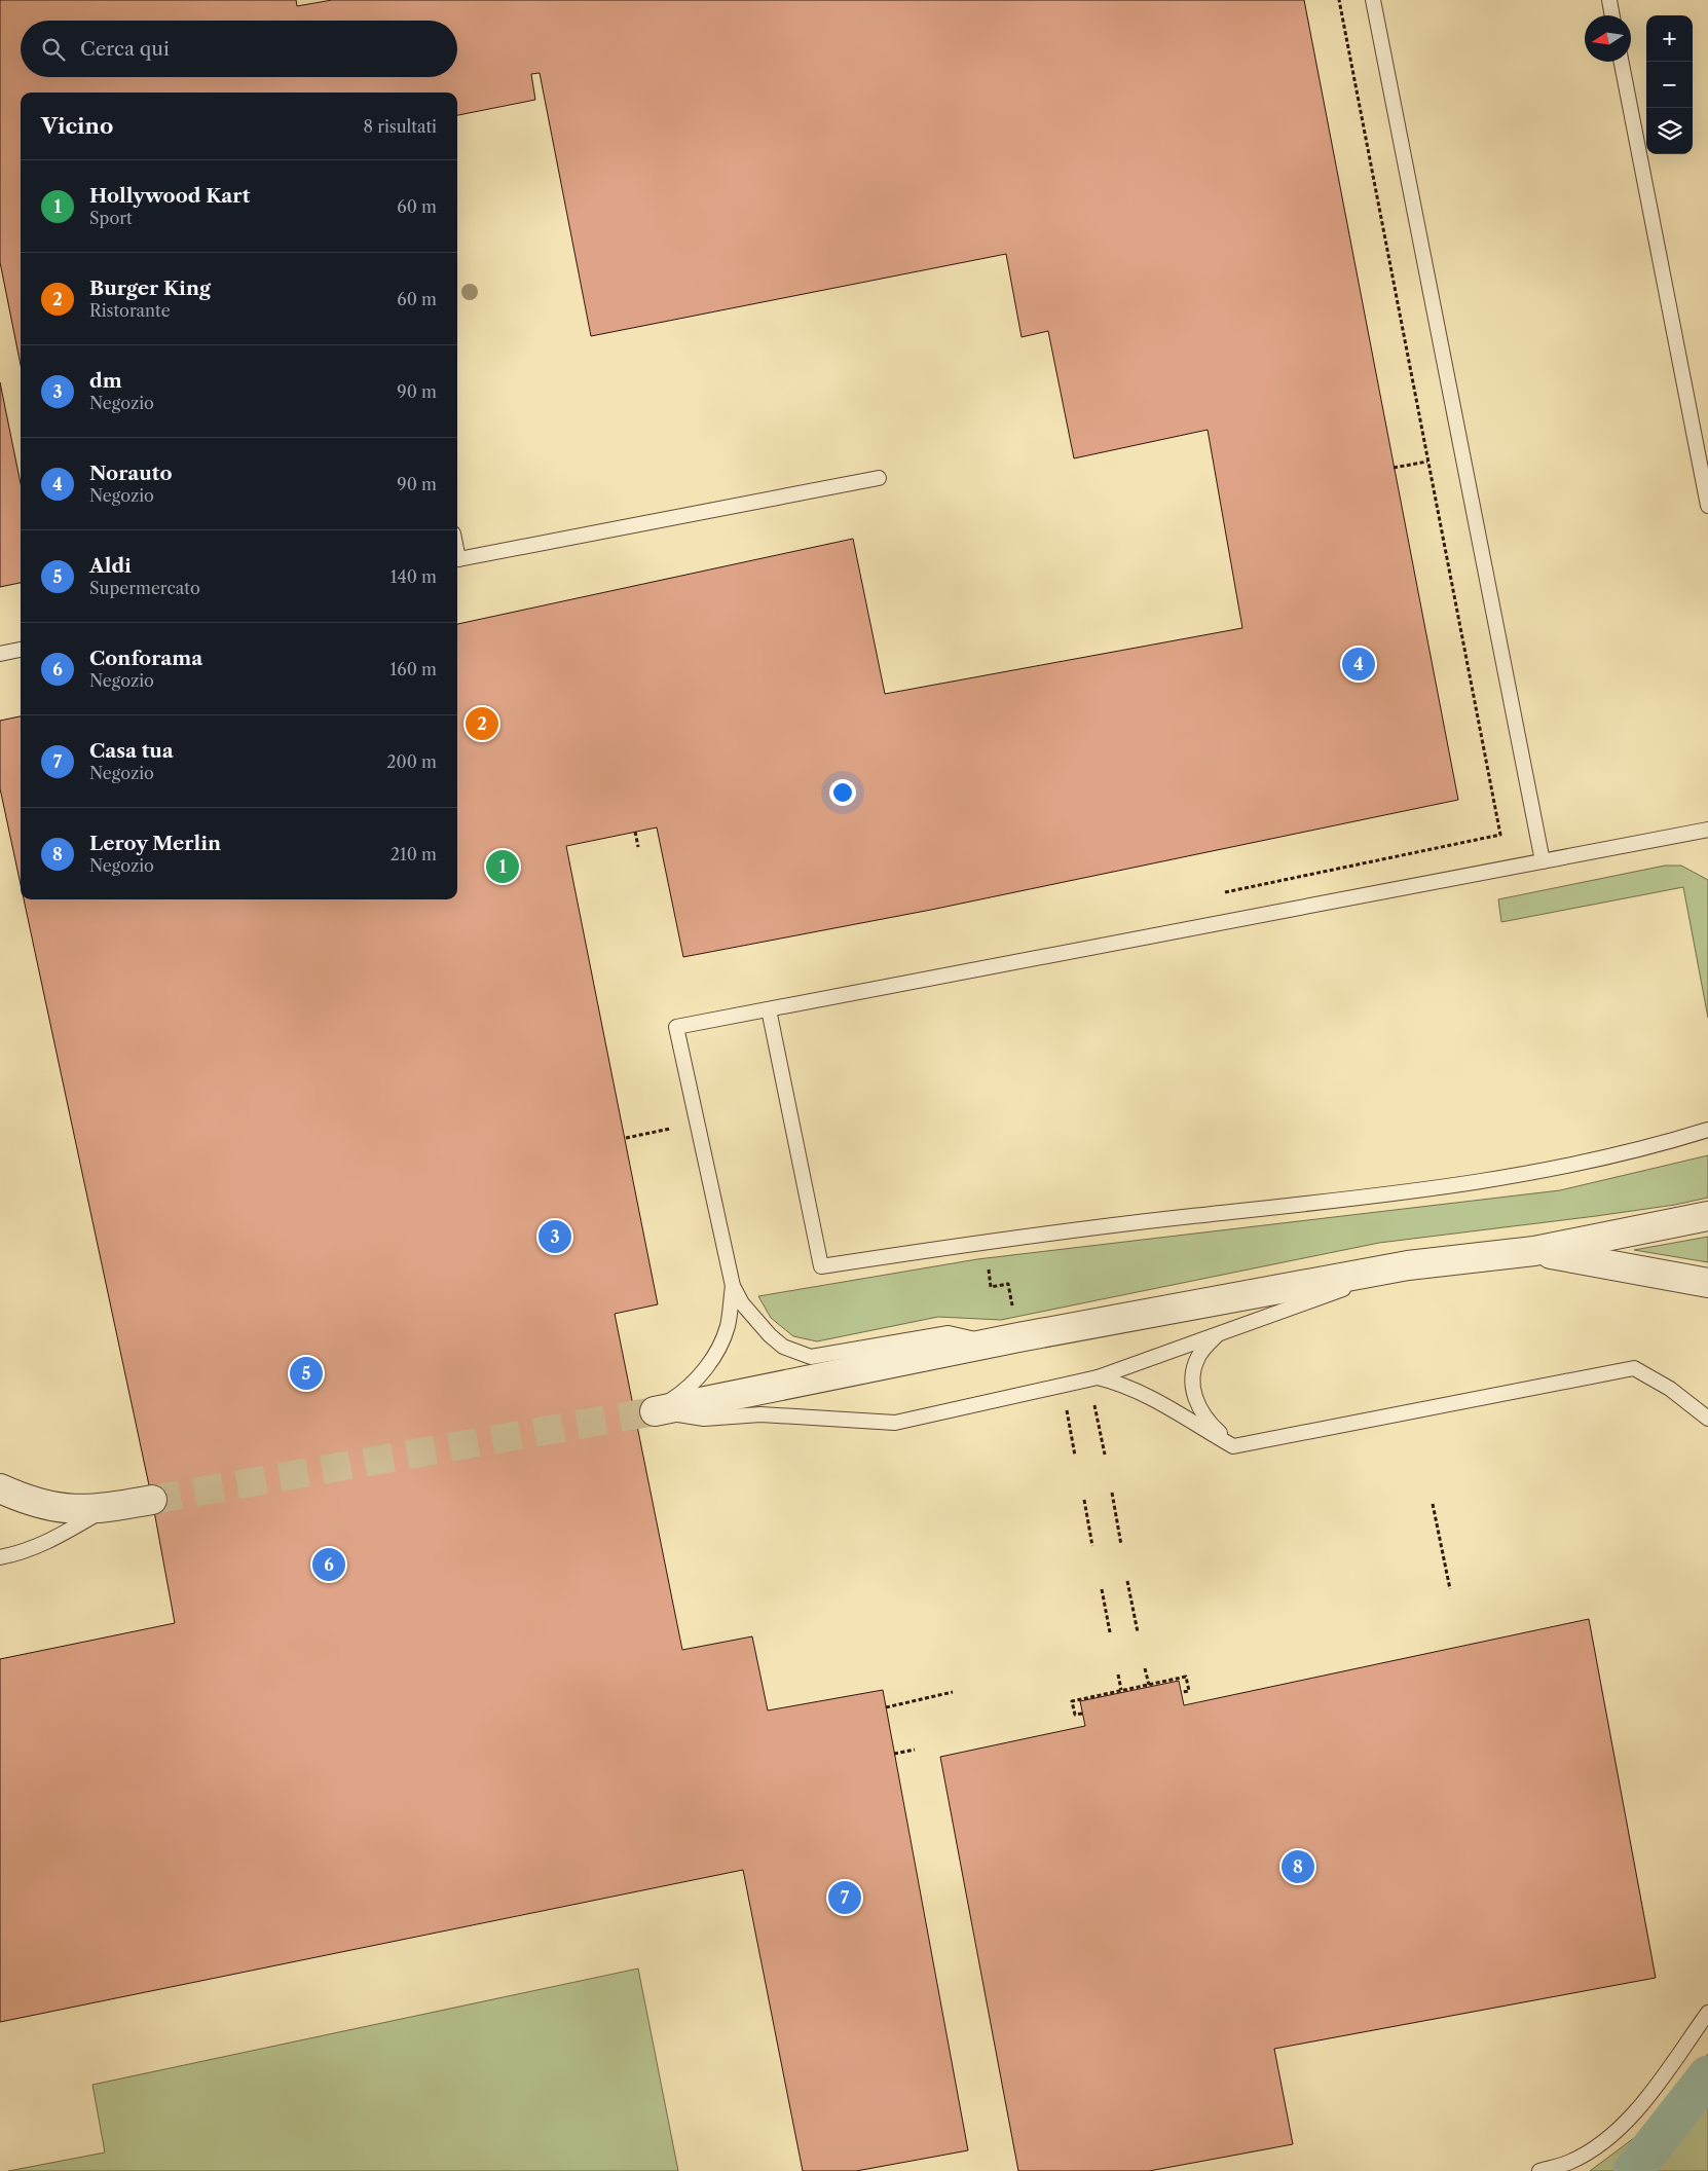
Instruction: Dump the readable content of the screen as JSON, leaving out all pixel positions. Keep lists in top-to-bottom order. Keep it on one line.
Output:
{"north":"left","page":{"map_buttons":["+","−"],"search":"Cerca qui","heading":["Vicino","8 risultati"],"list":[{"mark":"1","name":"Hollywood Kart","note":"Sport","value":"60 m"},{"mark":"2","name":"Burger King","note":"Ristorante","value":"60 m"},{"mark":"3","name":"dm","note":"Negozio","value":"90 m"},{"mark":"4","name":"Norauto","note":"Negozio","value":"90 m"},{"mark":"5","name":"Aldi","note":"Supermercato","value":"140 m"},{"mark":"6","name":"Conforama","note":"Negozio","value":"160 m"},{"mark":"7","name":"Casa tua","note":"Negozio","value":"200 m"},{"mark":"8","name":"Leroy Merlin","note":"Negozio","value":"210 m"}],"pins":["4","2","1","3","5","6","8","7"]}}
